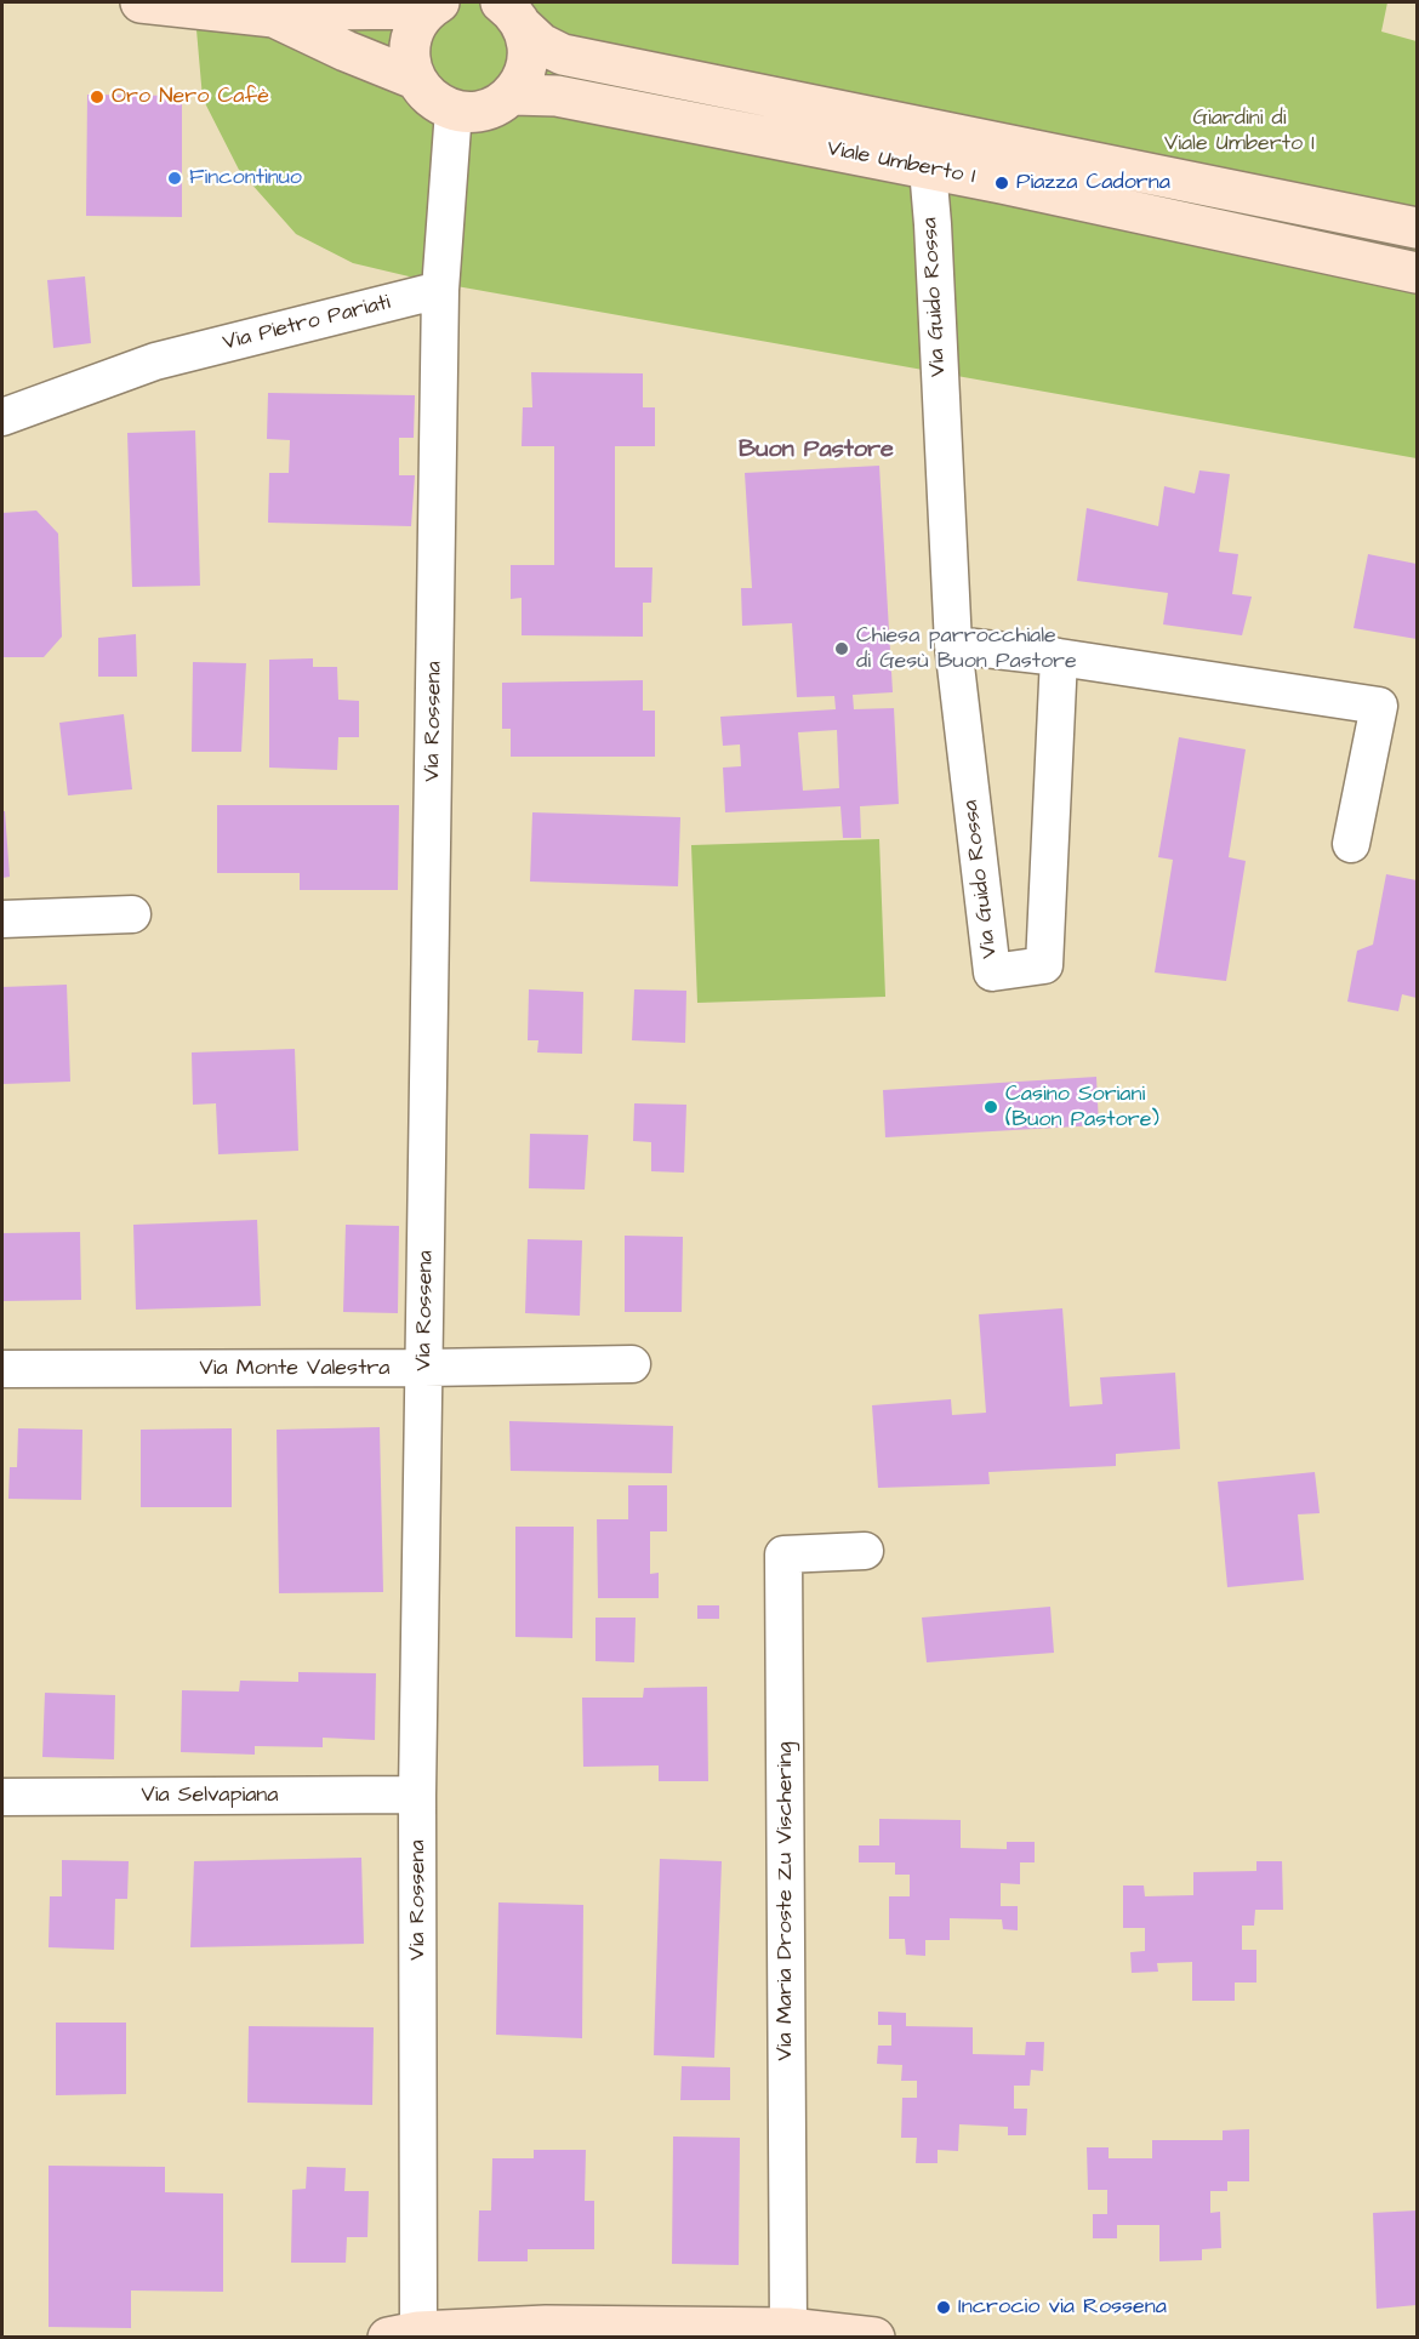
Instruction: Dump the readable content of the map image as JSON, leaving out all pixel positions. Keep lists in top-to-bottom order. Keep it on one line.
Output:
{"streets":{"main road":["Viale Umberto I"],"street":["Via Guido Rossa","Via Pietro Pariati","Via Rossena","Via Monte Valestra","Via Selvapiana","Via Maria Droste Zu Vischering"]},"crossings":[["Viale Umberto I","Via Guido Rossa"],["Via Pietro Pariati","Via Rossena"],["Via Rossena","Via Monte Valestra"],["Via Rossena","Via Selvapiana"]],"districts":["Buon Pastore"],"parks":["Giardini di Viale Umberto I"],"places":["Oro Nero Cafè","Fincontinuo","Piazza Cadorna","Chiesa parrocchiale di Gesù Buon Pastore","Casino Soriani (Buon Pastore)","Incrocio via Rossena"]}
